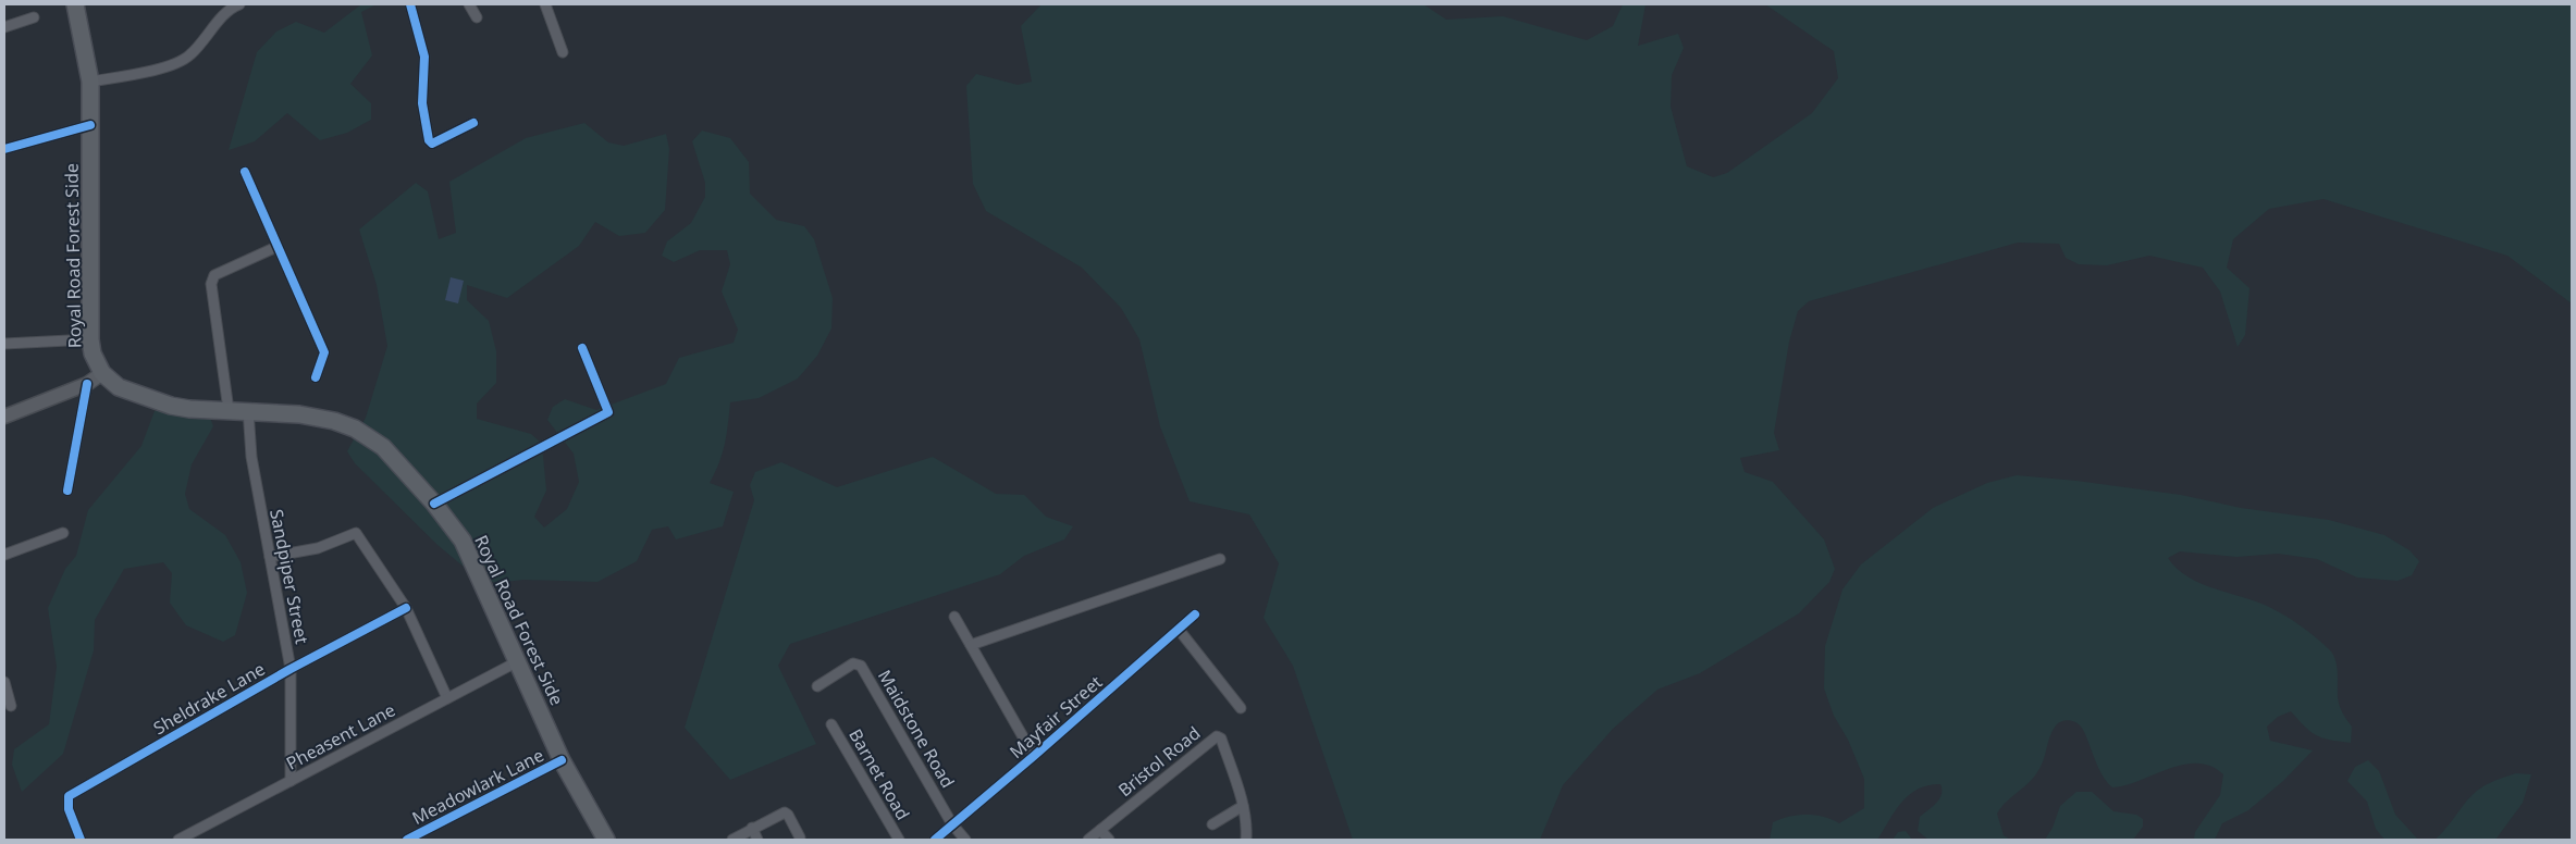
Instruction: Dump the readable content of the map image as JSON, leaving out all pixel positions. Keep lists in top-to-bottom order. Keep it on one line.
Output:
{"streets":{"main road":["Royal Road Forest Side"],"street":["Sandpiper Street","Sheldrake Lane","Mayfair Street","Maidstone Road","Pheasent Lane","Bristol Road","Barnet Road","Meadowlark Lane"]},"crossings":[["Royal Road Forest Side","Sandpiper Street"],["Royal Road Forest Side","Pheasent Lane"],["Royal Road Forest Side","Meadowlark Lane"],["Sandpiper Street","Sheldrake Lane"],["Sandpiper Street","Pheasent Lane"],["Mayfair Street","Maidstone Road"]]}
